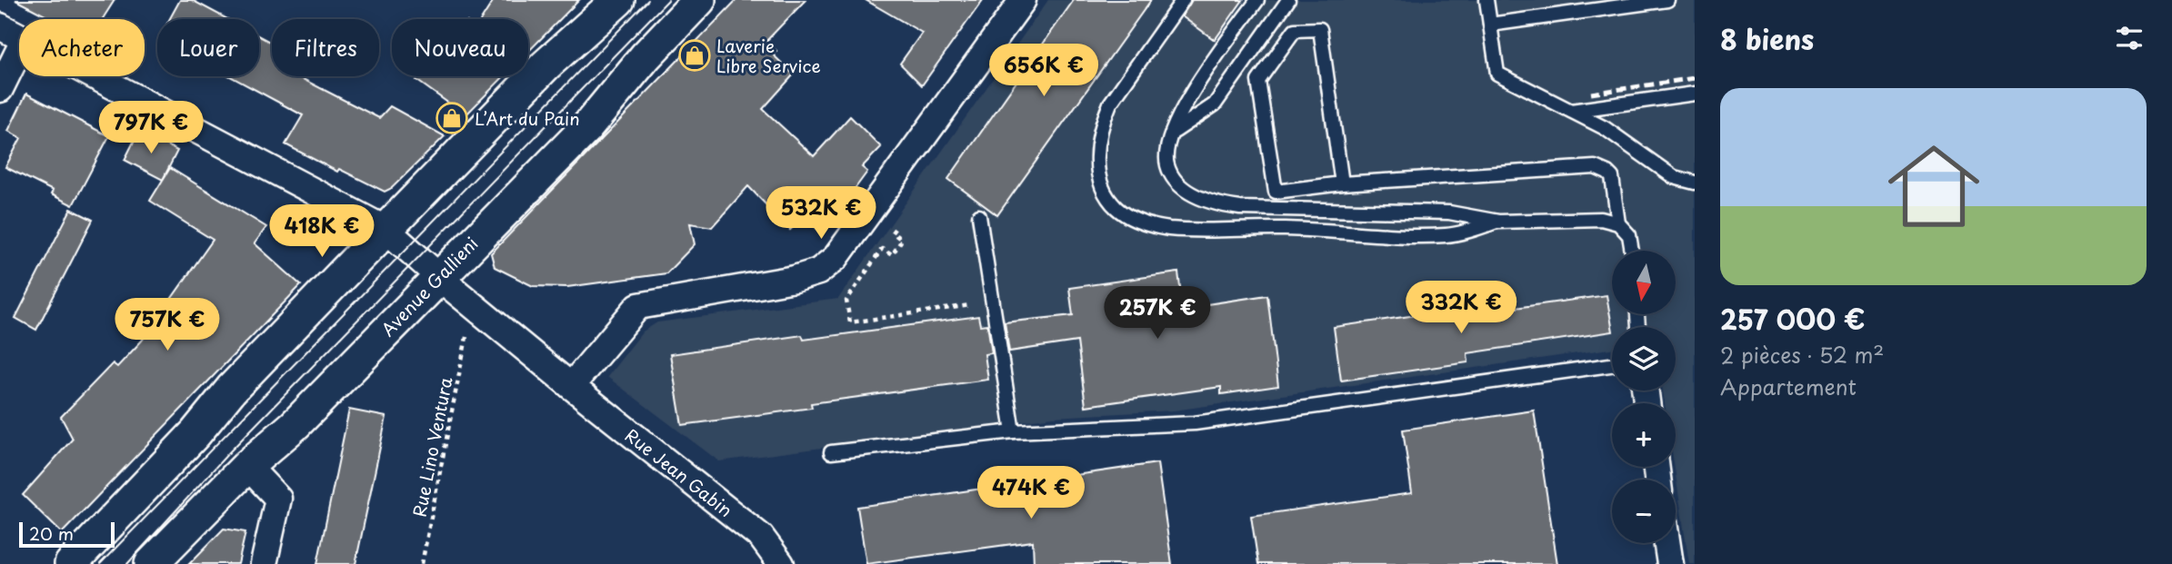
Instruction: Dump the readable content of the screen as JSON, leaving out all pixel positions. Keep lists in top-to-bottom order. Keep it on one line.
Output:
{"streets":{"street":["Avenue Gallieni","Rue Jean Gabin"],"path":["Rue Lino Ventura"]},"crossings":[["Avenue Gallieni","Rue Jean Gabin"]],"places":{"shop":["Laverie Libre Service","L’Art du Pain"]},"scale_bar":"20 m","north":"bottom","page":{"heading":"8 biens","chip":["Acheter","Louer","Filtres","Nouveau"],"price":["656K €","797K €","532K €","418K €","332K €","257K €","757K €","474K €"],"list":[{"name":"257 000 €","note":"2 pièces · 52 m² · Appartement"}],"map_buttons":["+","−"],"scale":"20 m"}}
